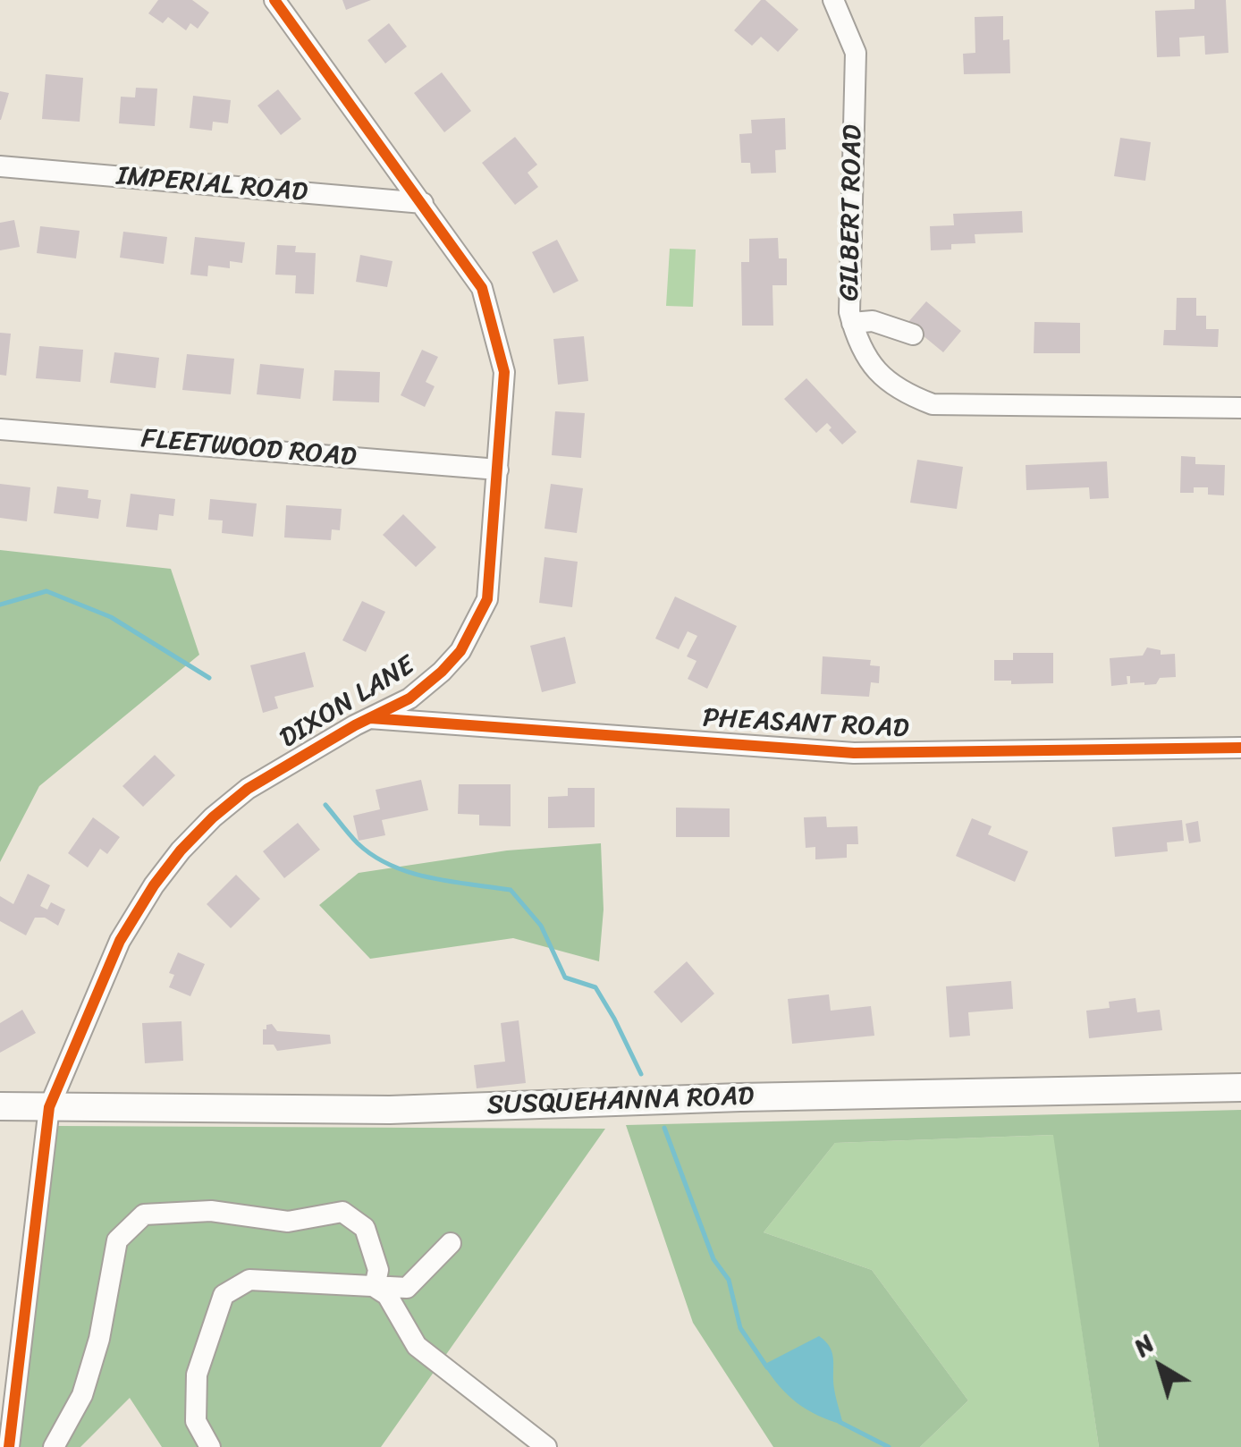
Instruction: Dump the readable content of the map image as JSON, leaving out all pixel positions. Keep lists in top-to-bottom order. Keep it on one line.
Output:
{"streets":{"main road":["SUSQUEHANNA ROAD"],"street":["IMPERIAL ROAD","GILBERT ROAD","FLEETWOOD ROAD","DIXON LANE","PHEASANT ROAD"]},"crossings":[["IMPERIAL ROAD","DIXON LANE"],["FLEETWOOD ROAD","DIXON LANE"],["DIXON LANE","PHEASANT ROAD"],["DIXON LANE","SUSQUEHANNA ROAD"]],"north":"top left"}
